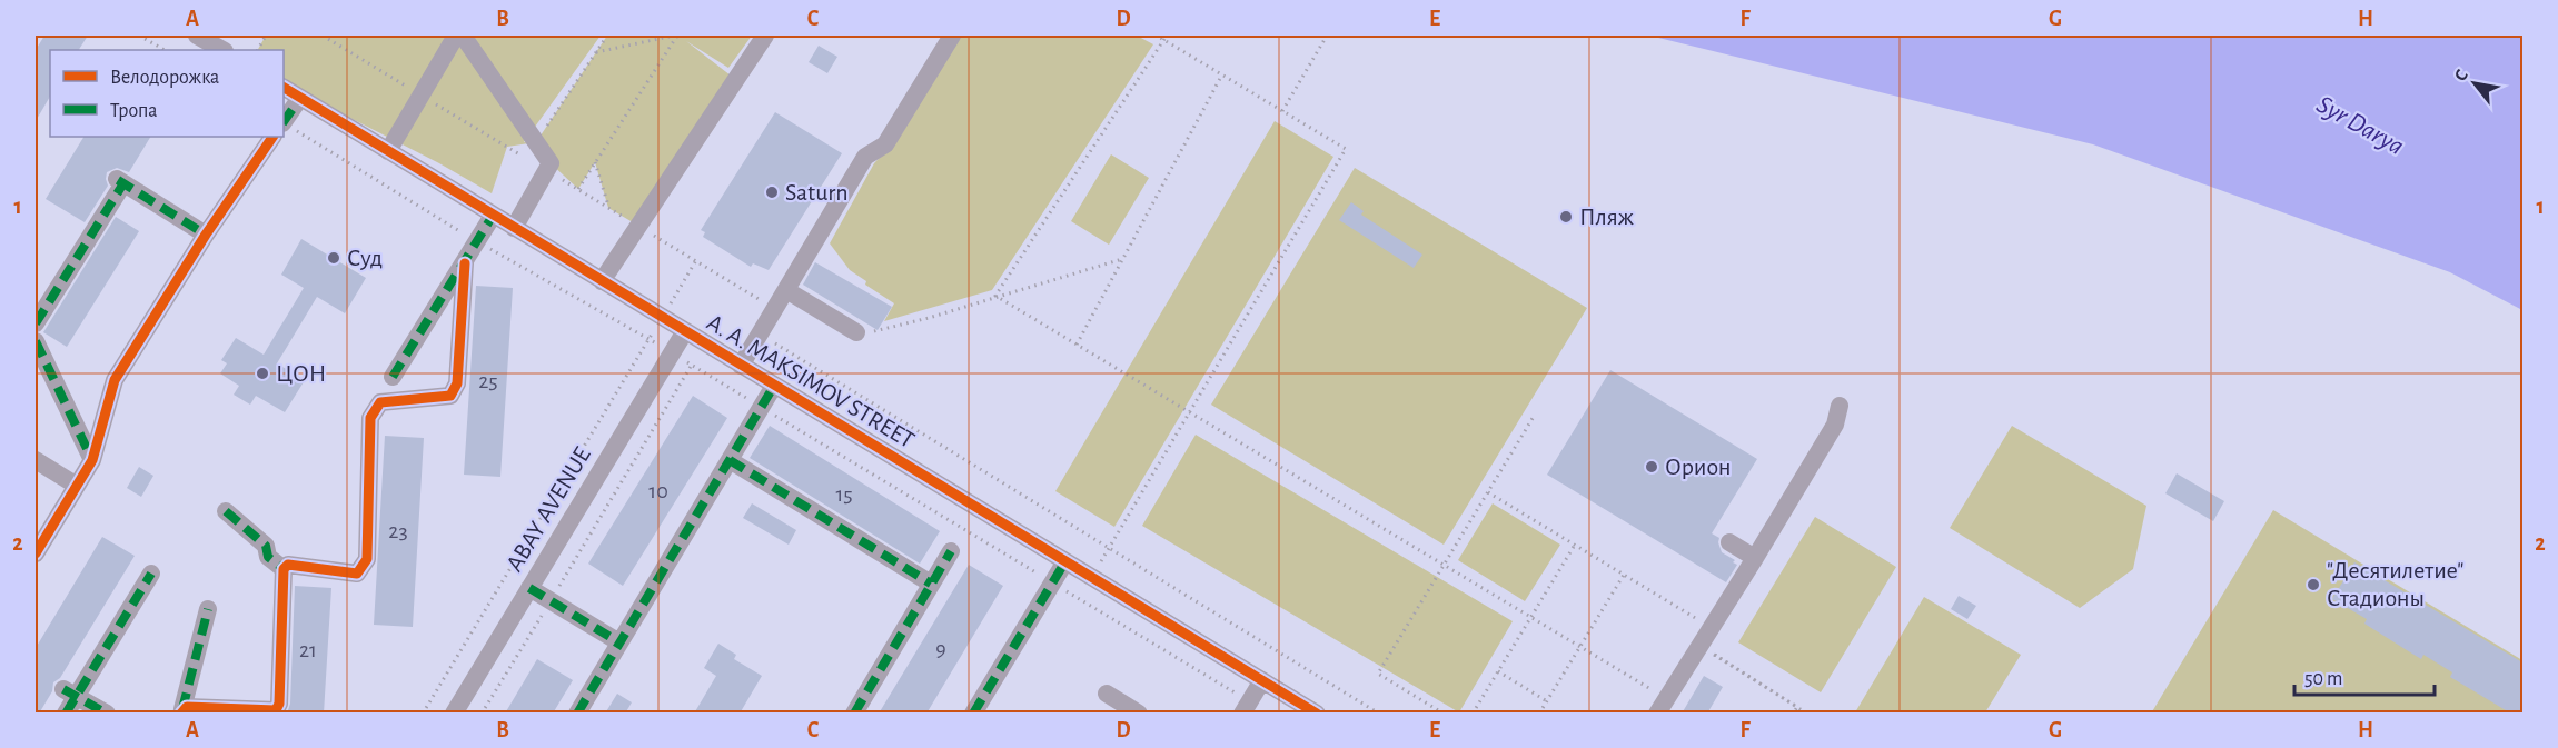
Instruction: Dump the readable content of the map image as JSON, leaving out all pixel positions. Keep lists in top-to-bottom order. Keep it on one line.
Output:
{"streets":{"street":["A. A. MAKSIMOV STREET","ABAY AVENUE"]},"crossings":[["A. A. MAKSIMOV STREET","ABAY AVENUE"]],"water":["Syr Darya"],"places":["Saturn","Пляж","Суд","ЦОН","Орион","\"Десятилетие\" Стадионы"],"house_numbers":["25","10","15","23","9","21"],"legend":["Велодорожка","Тропа"],"scale_bar":"50 m","north":"top left","grid":{"columns":["A","B","C","D","E","F","G","H"],"rows":["1","2"]}}
